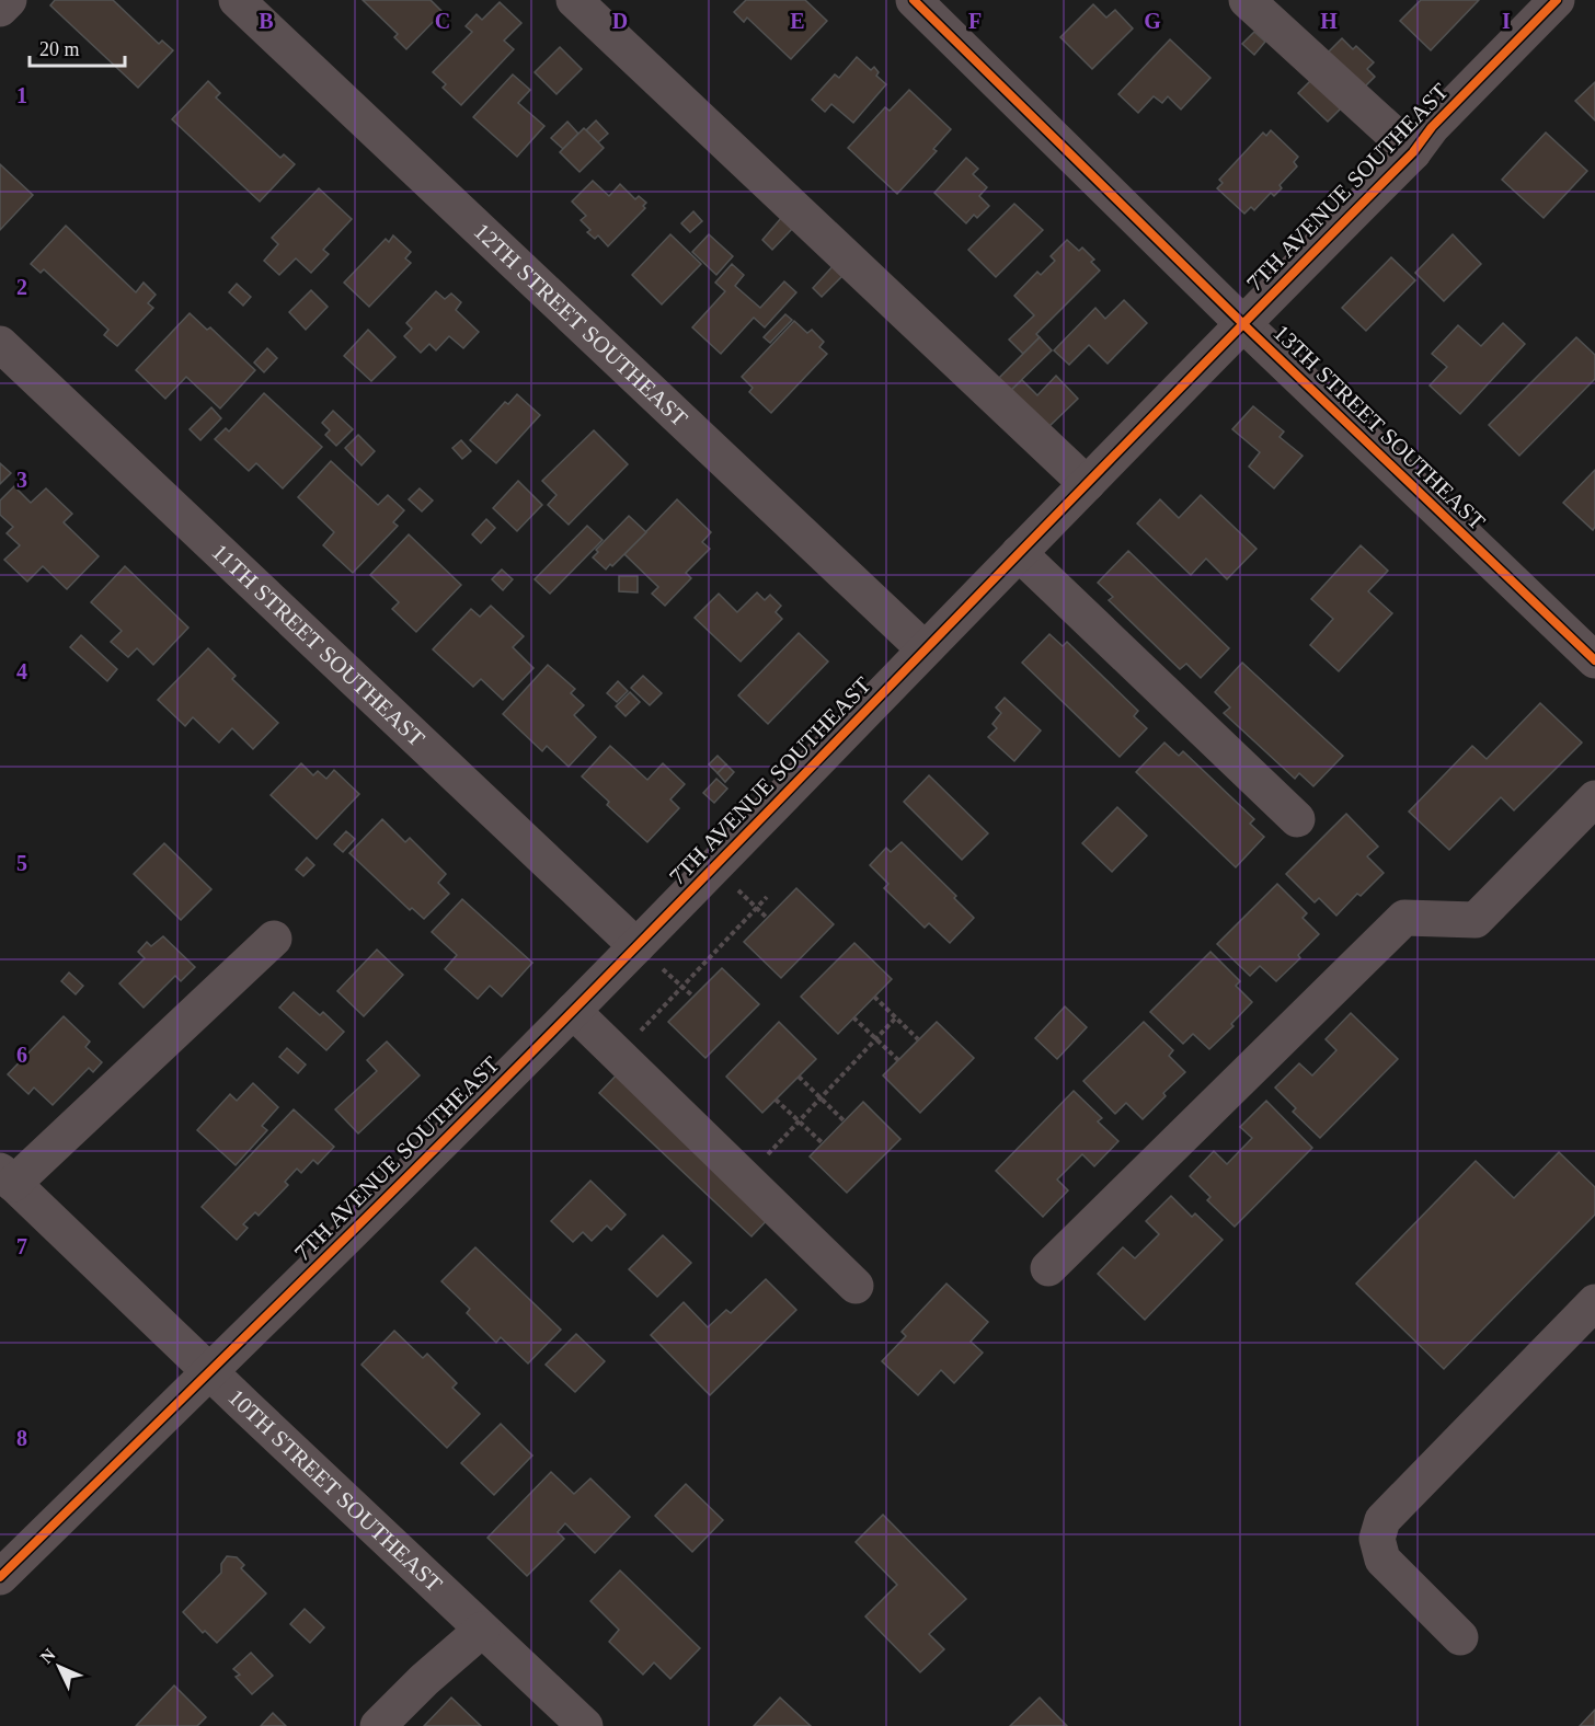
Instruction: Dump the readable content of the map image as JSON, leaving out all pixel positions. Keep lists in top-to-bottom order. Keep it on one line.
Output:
{"streets":{"street":["7TH AVENUE SOUTHEAST","12TH STREET SOUTHEAST","13TH STREET SOUTHEAST","11TH STREET SOUTHEAST","10TH STREET SOUTHEAST"]},"crossings":[["7TH AVENUE SOUTHEAST","12TH STREET SOUTHEAST"],["7TH AVENUE SOUTHEAST","13TH STREET SOUTHEAST"],["7TH AVENUE SOUTHEAST","11TH STREET SOUTHEAST"],["7TH AVENUE SOUTHEAST","10TH STREET SOUTHEAST"]],"scale_bar":"20 m","north":"top left","grid":{"columns":["B","C","D","E","F","G","H","I"],"rows":["1","2","3","4","5","6","7","8"]}}
